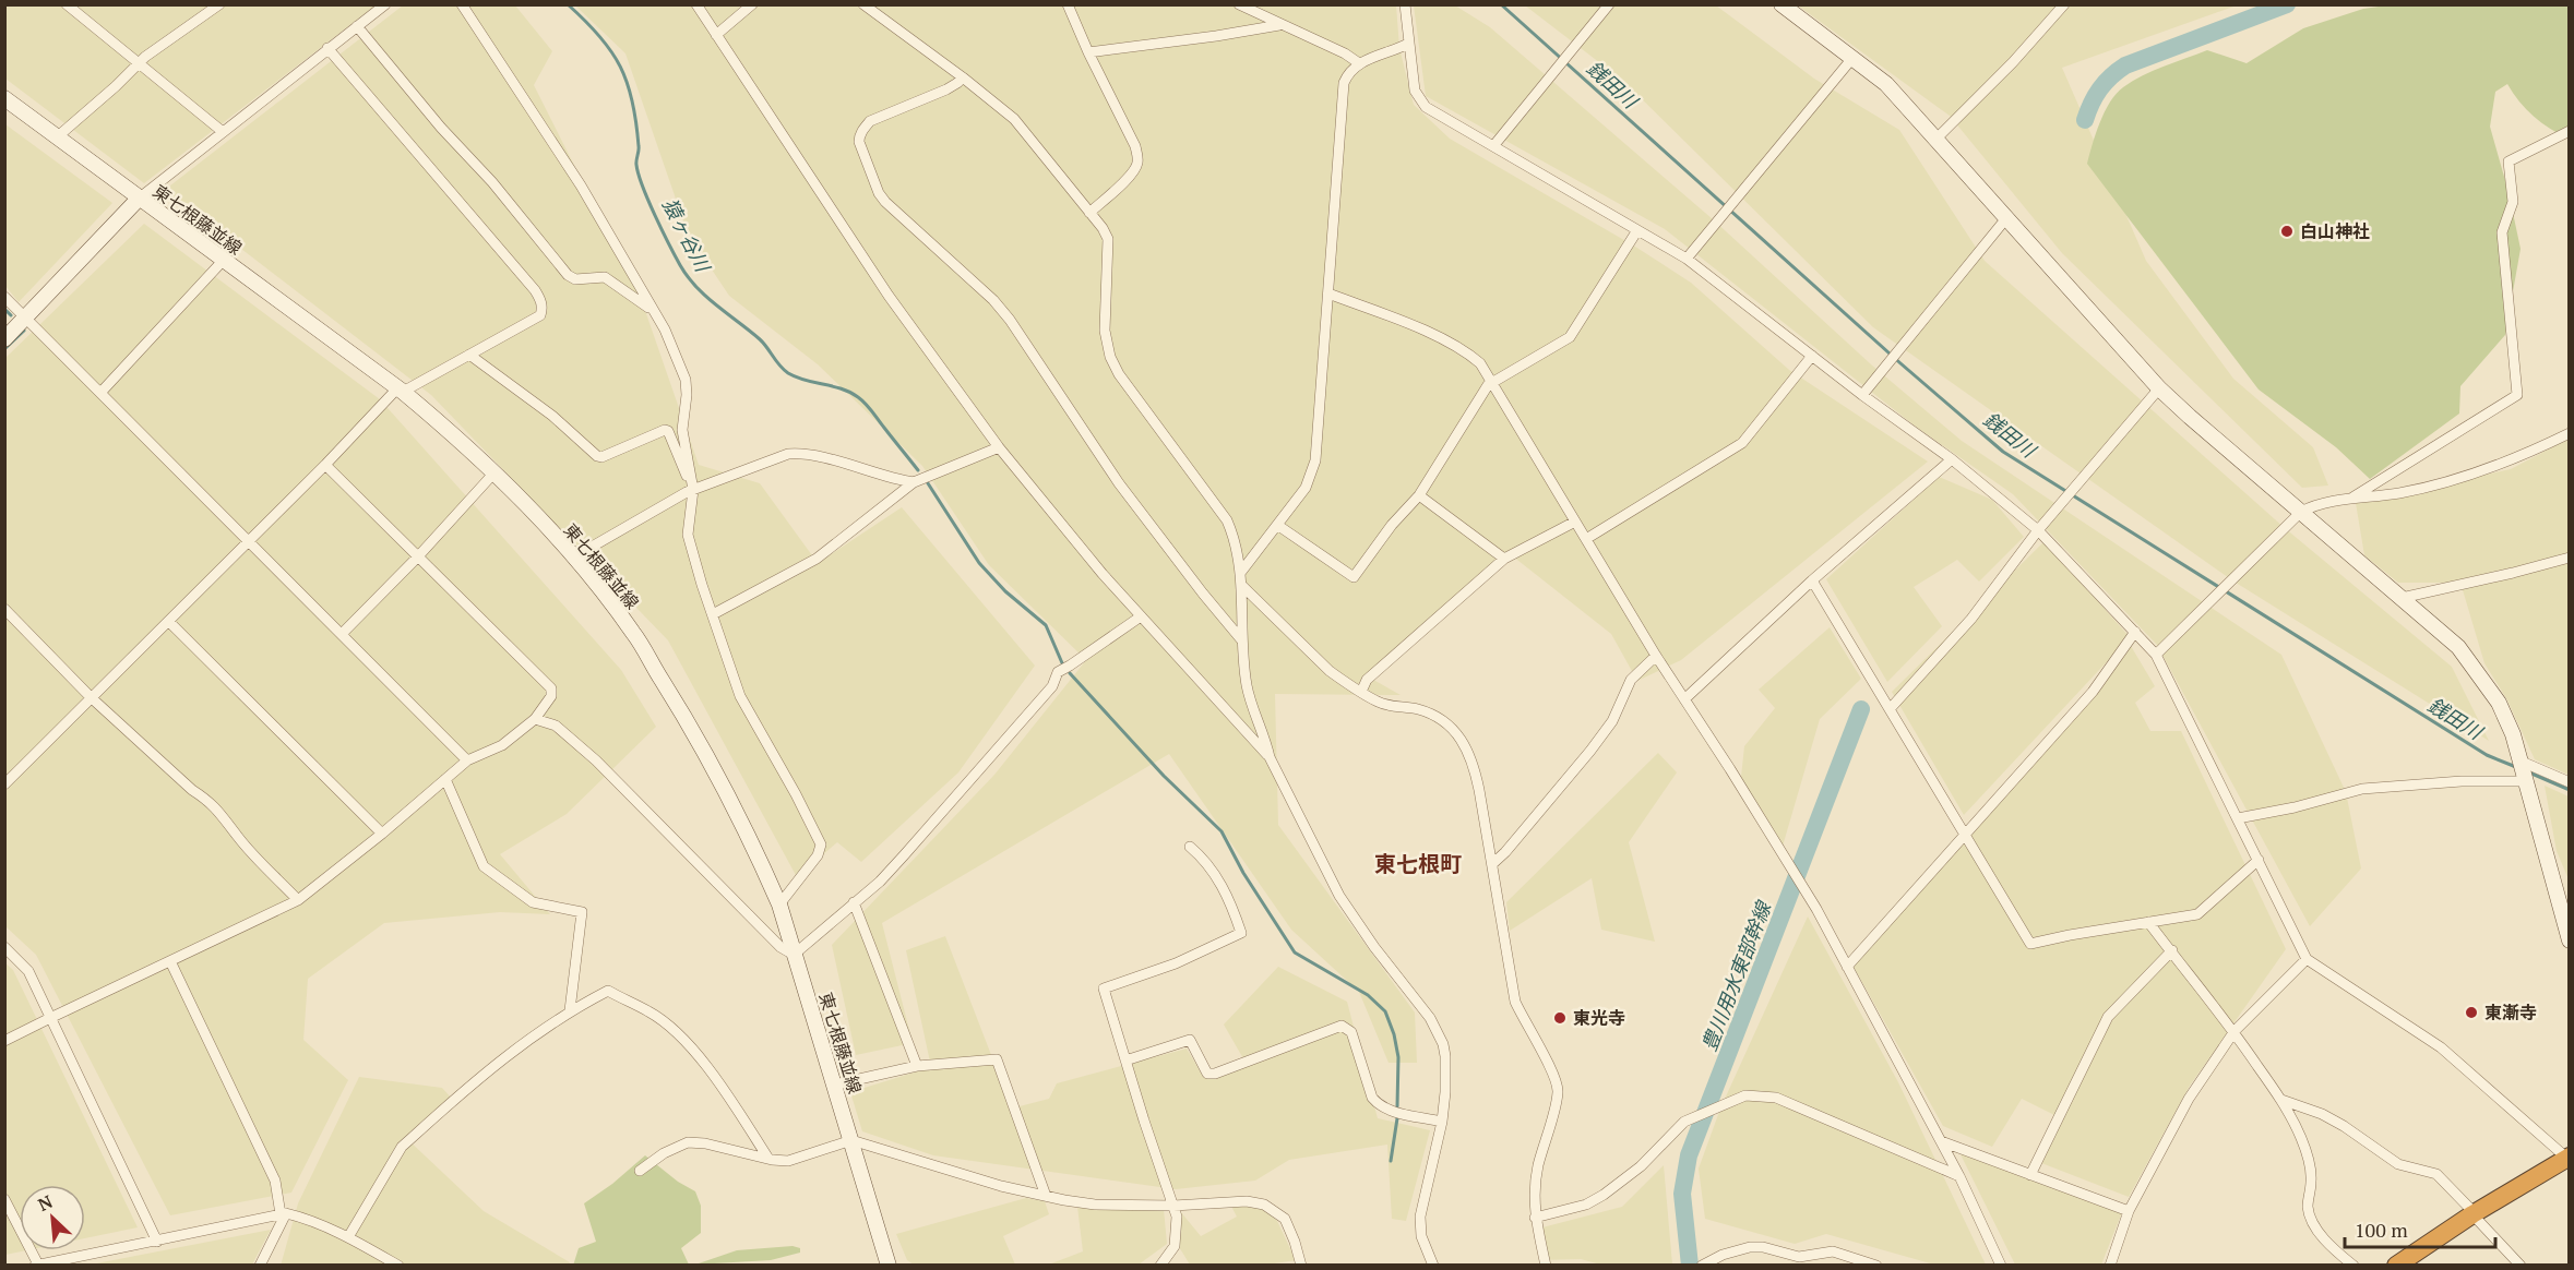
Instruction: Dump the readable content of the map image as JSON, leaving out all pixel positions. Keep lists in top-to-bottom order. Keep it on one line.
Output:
{"streets":{"main road":["東七根藤並線"]},"districts":["東七根町"],"water":["銭田川","猿ヶ谷川","豊川用水東部幹線"],"places":["白山神社","東漸寺","東光寺"],"scale_bar":"100 m","north":"top left"}
